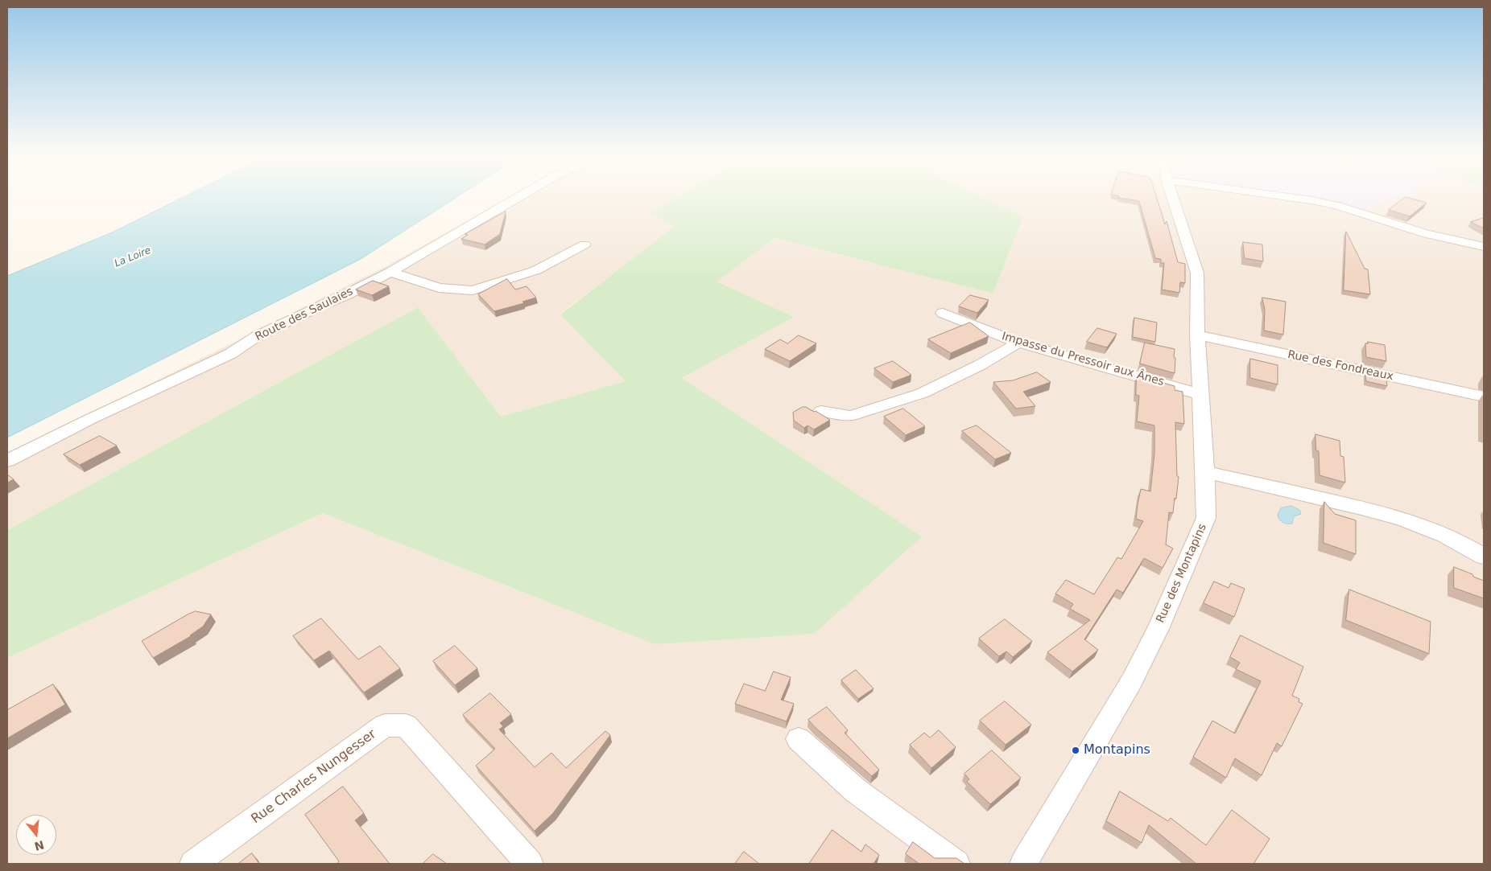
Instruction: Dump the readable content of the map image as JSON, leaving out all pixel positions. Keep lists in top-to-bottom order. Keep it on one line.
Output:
{"streets":{"street":["Route des Saulaies","Impasse du Pressoir aux Ânes","Rue des Fondreaux","Rue des Montapins","Rue Charles Nungesser"]},"crossings":[["Impasse du Pressoir aux Ânes","Rue des Montapins"],["Rue des Fondreaux","Rue des Montapins"]],"water":["La Loire"],"places":["Montapins"],"north":"bottom"}
